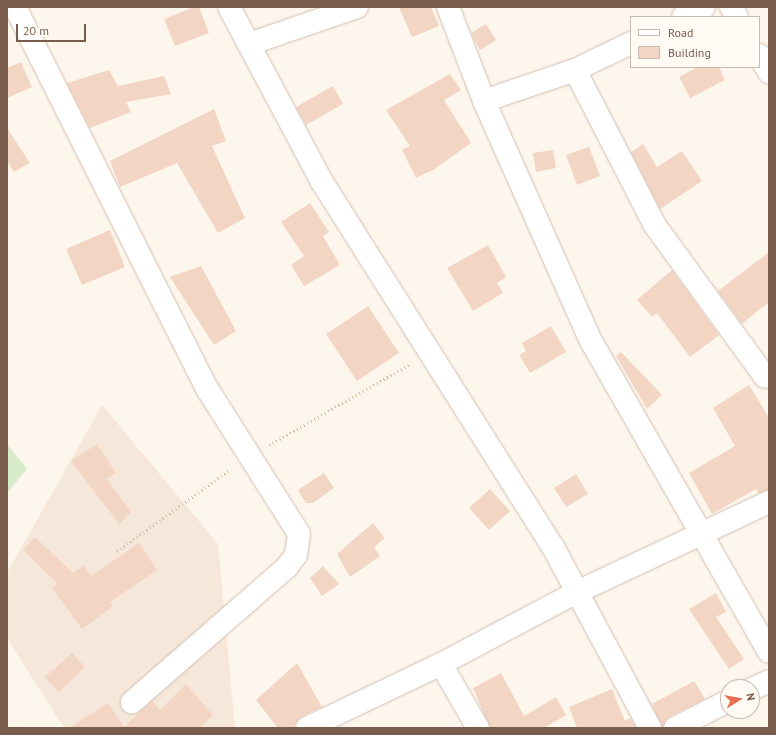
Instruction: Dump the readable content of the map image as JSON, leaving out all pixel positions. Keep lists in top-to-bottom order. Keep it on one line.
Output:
{"legend":["Road","Building"],"scale_bar":"20 m","north":"right"}
